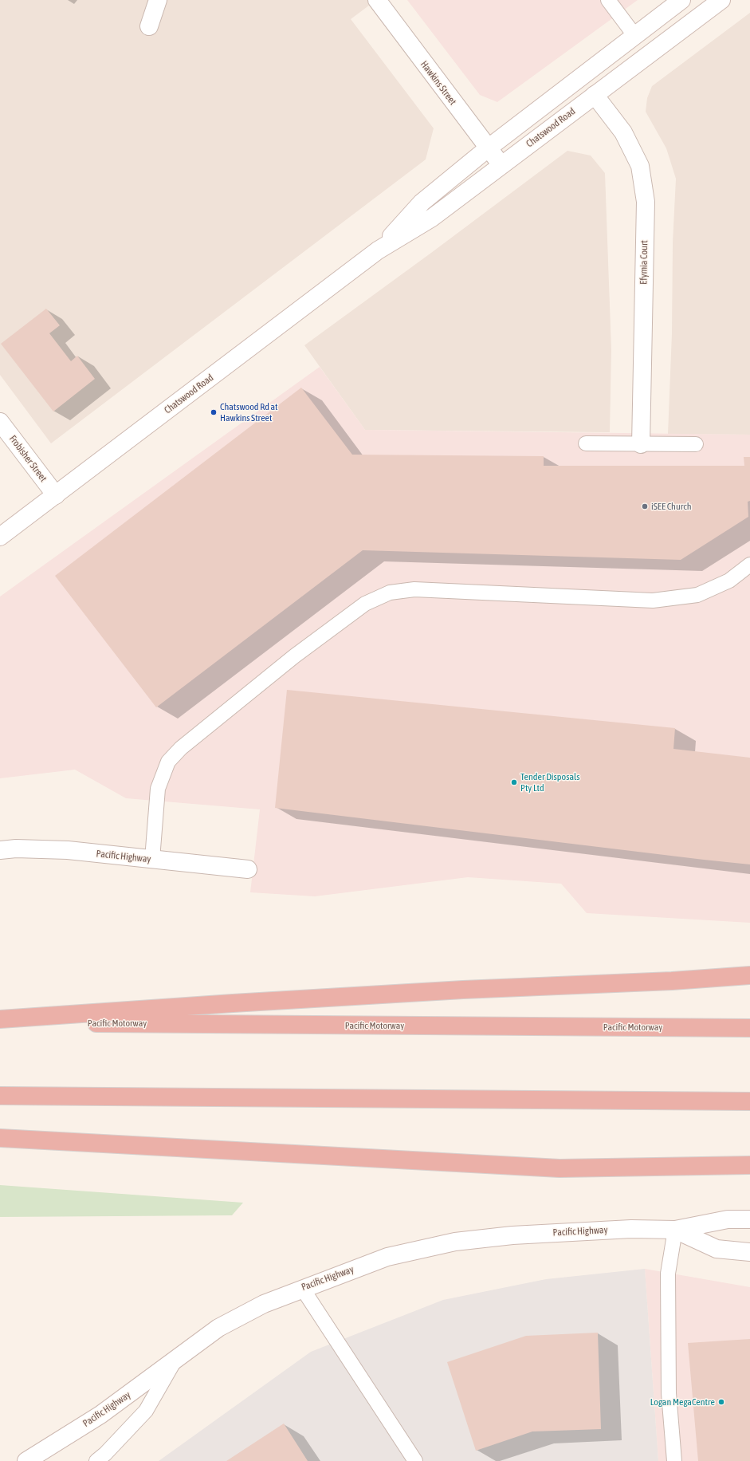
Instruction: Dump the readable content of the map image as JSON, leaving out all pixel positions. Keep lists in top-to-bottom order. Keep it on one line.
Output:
{"streets":{"highway":["Pacific Motorway"],"street":["Hawkins Street","Chatswood Road","Efymia Court","Frobisher Street","Pacific Highway"]},"crossings":[["Hawkins Street","Chatswood Road"],["Chatswood Road","Efymia Court"],["Chatswood Road","Frobisher Street"]],"places":["Chatswood Rd at Hawkins Street","iSEE Church","Tender Disposals Pty Ltd","Logan MegaCentre"]}
